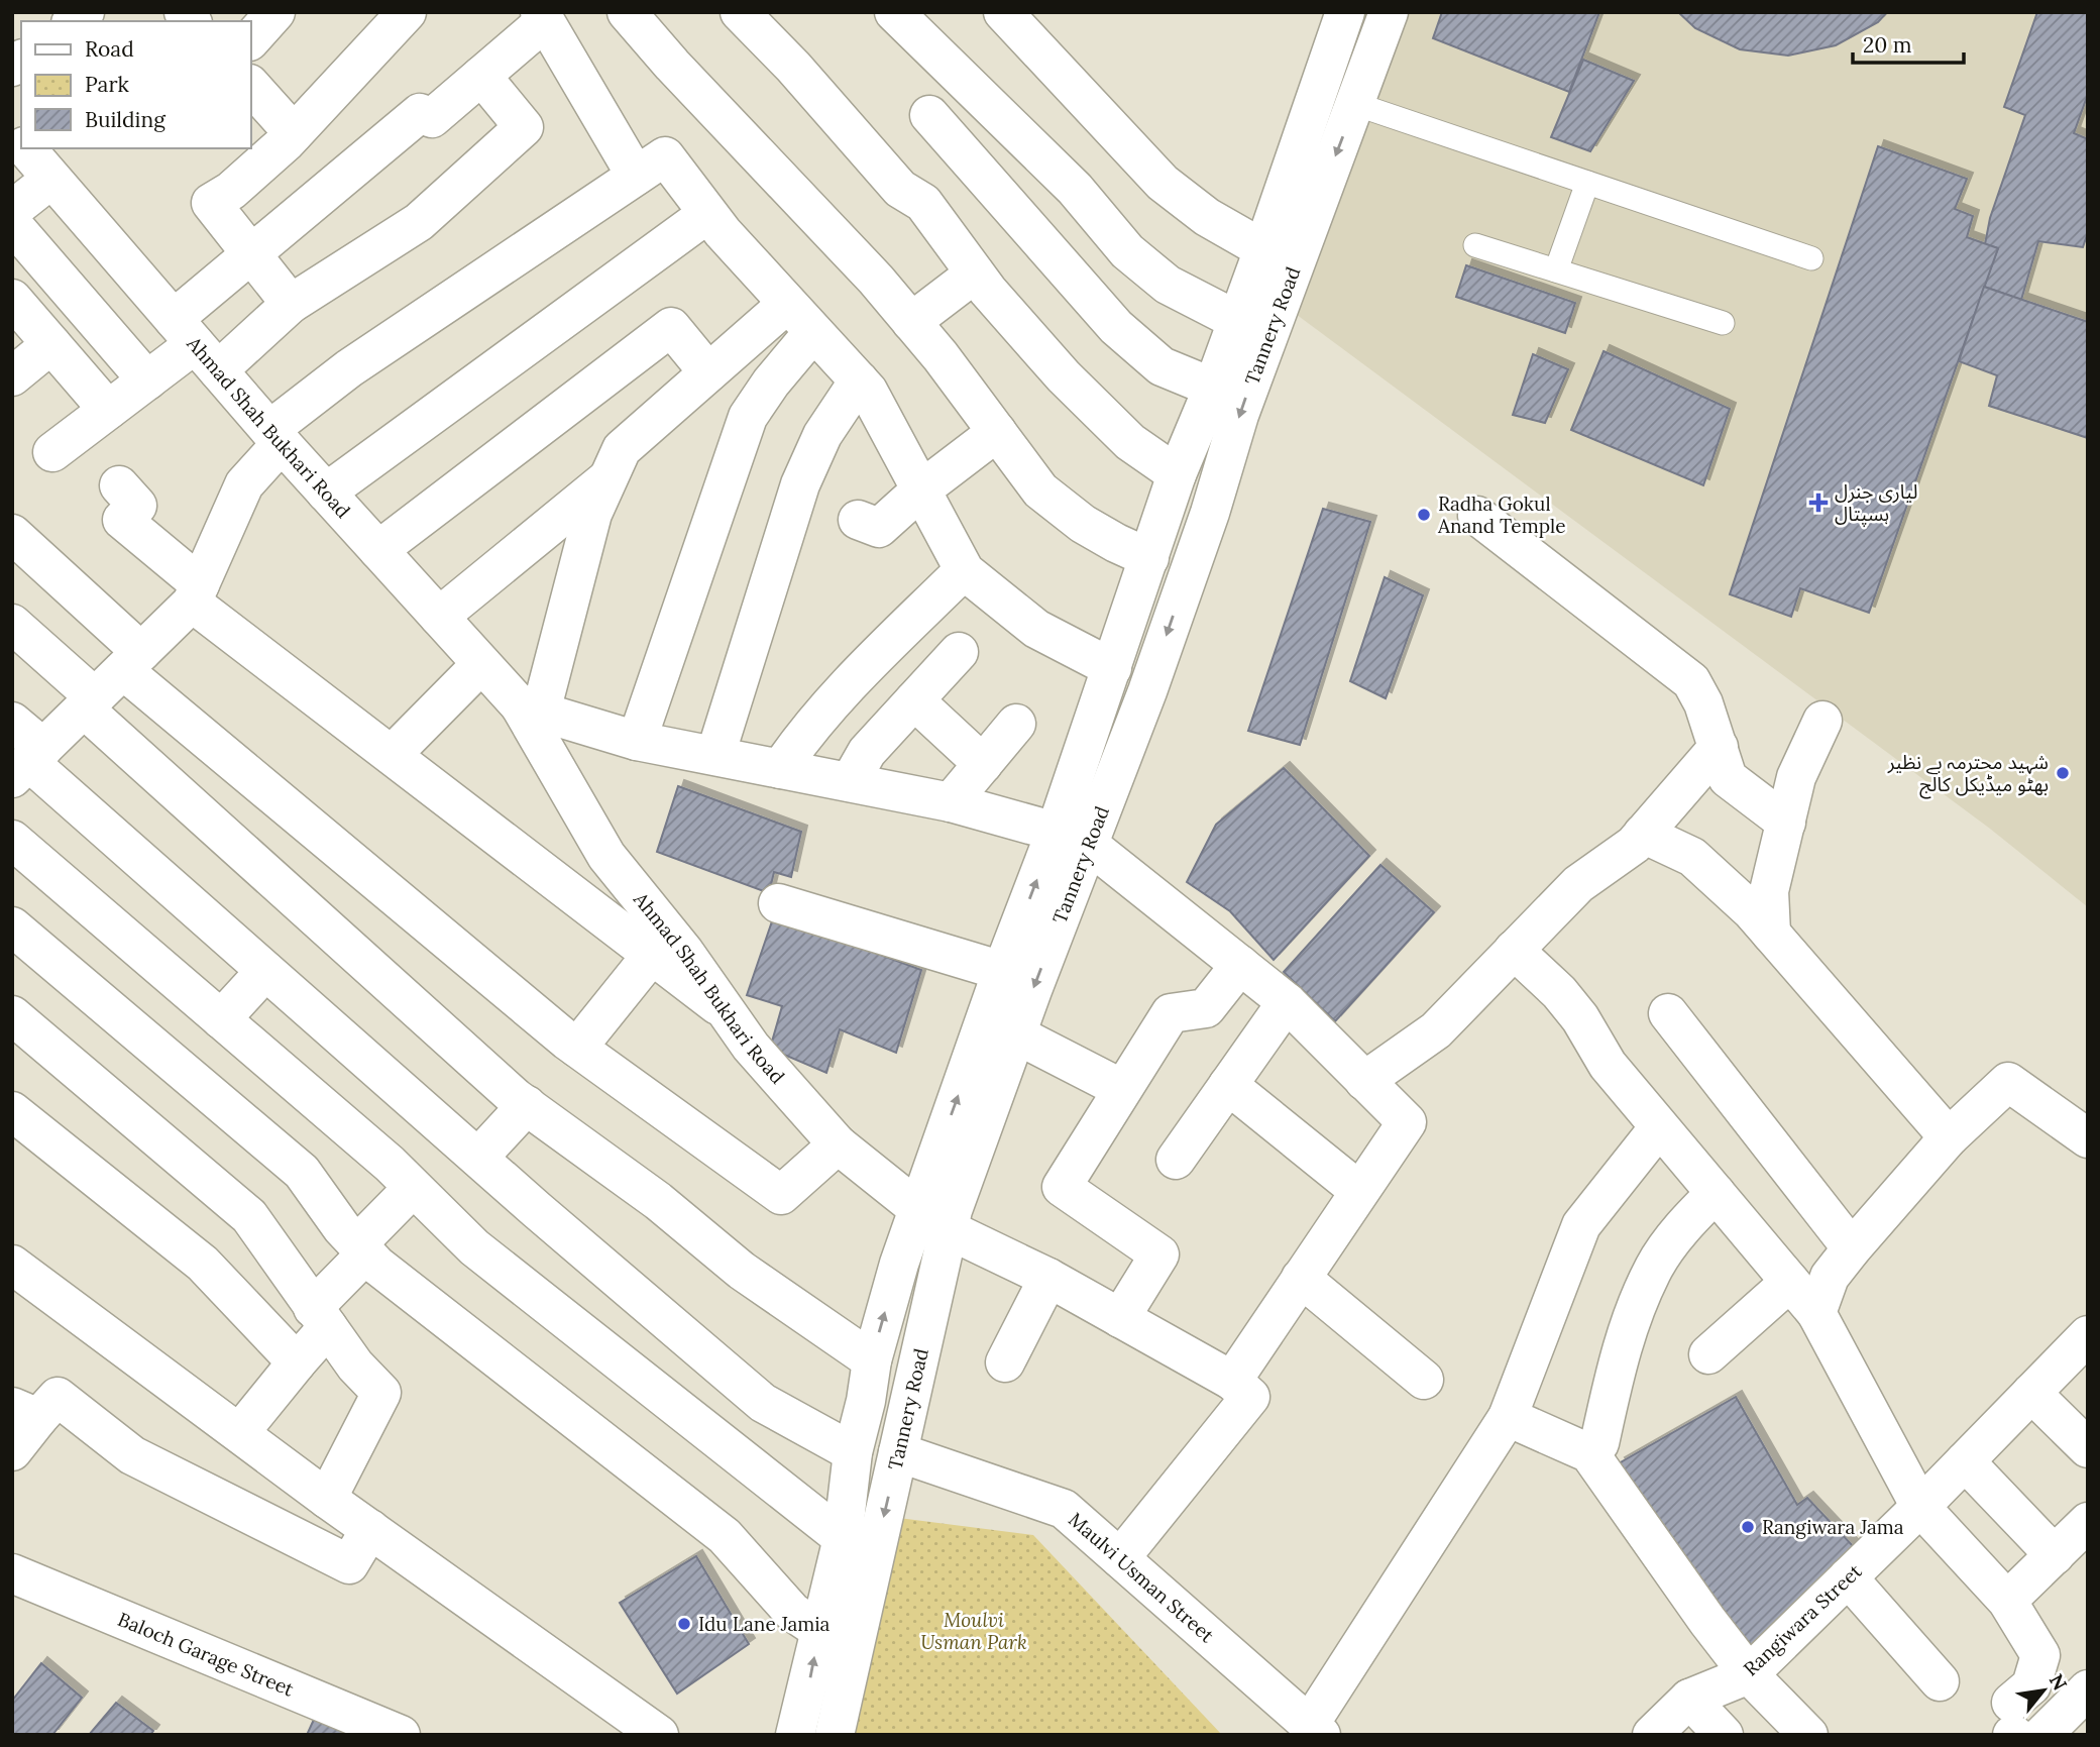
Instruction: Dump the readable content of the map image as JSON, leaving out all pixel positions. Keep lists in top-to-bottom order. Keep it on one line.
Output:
{"streets":{"street":["Tannery Road","Ahmad Shah Bukhari Road","Maulvi Usman Street","Rangiwara Street","Baloch Garage Street"]},"crossings":[["Tannery Road","Ahmad Shah Bukhari Road"],["Tannery Road","Maulvi Usman Street"]],"parks":["Moulvi Usman Park"],"places":{"health":["لیاری جنرل ہسپتال"],"other":["Radha Gokul Anand Temple","شہید محترمہ بے نظیر بھٹو میڈیکل کالج","Rangiwara Jama","Idu Lane Jamia"]},"legend":["Road","Park","Building"],"scale_bar":"20 m","north":"top right"}
